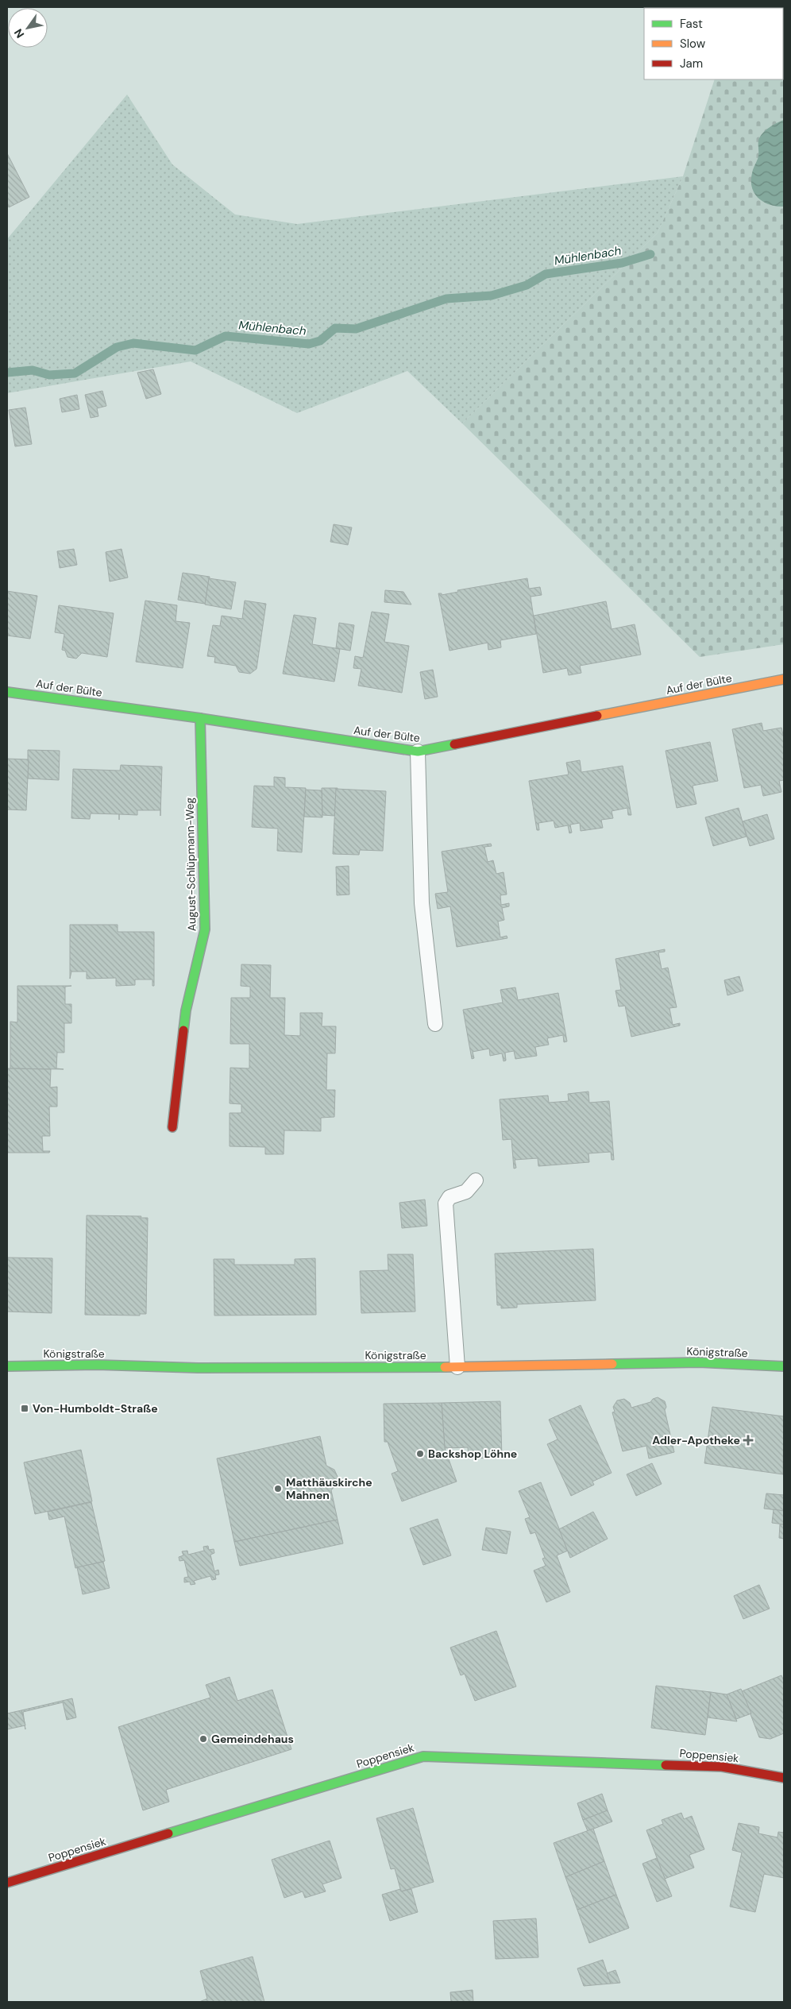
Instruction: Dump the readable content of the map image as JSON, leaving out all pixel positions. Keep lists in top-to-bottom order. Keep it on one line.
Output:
{"streets":{"street":["Auf der Bülte","August-Schlüpmann-Weg","Königstraße","Poppensiek"]},"crossings":[["Auf der Bülte","August-Schlüpmann-Weg"]],"water":["Mühlenbach"],"places":{"transit":["Von-Humboldt-Straße"],"health":["Adler-Apotheke"],"other":["Backshop Löhne","Matthäuskirche Mahnen","Gemeindehaus"]},"legend":["Fast","Slow","Jam"],"north":"bottom left"}
